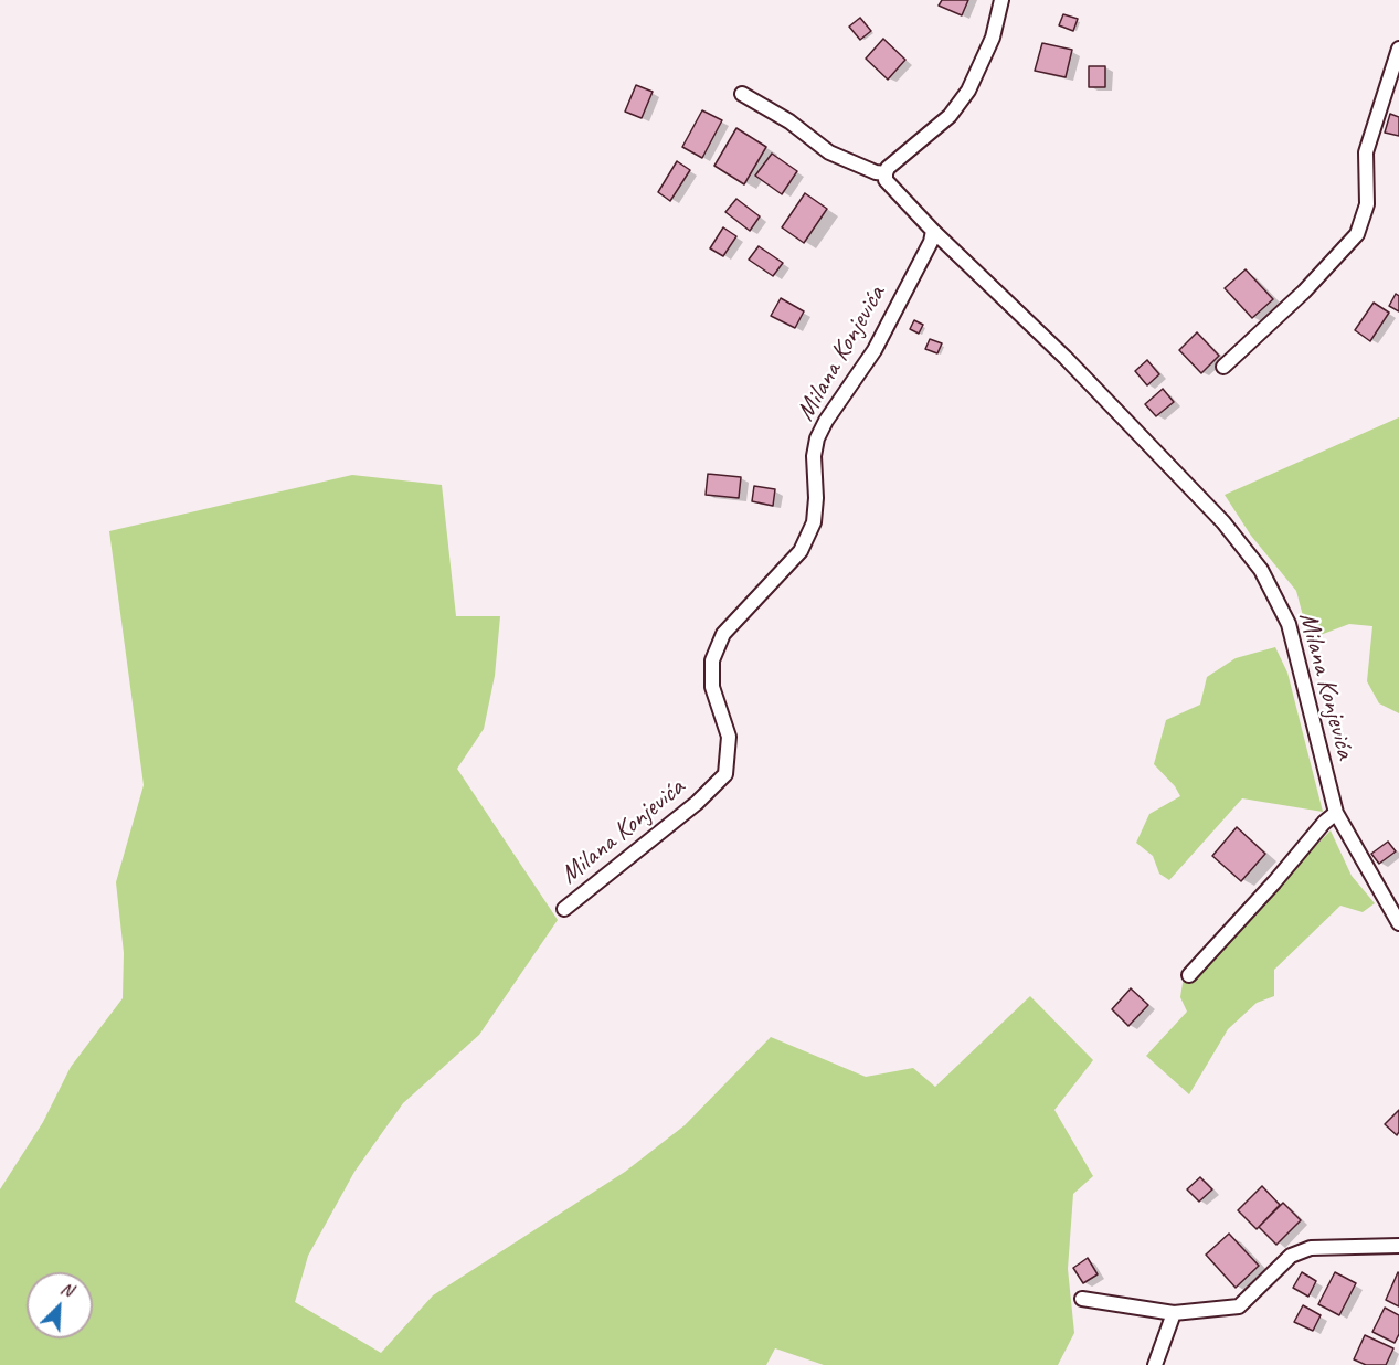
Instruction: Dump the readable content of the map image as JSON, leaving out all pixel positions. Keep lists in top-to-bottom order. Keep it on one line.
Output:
{"streets":{"street":["Milana Konjevića"]},"north":"top right"}
